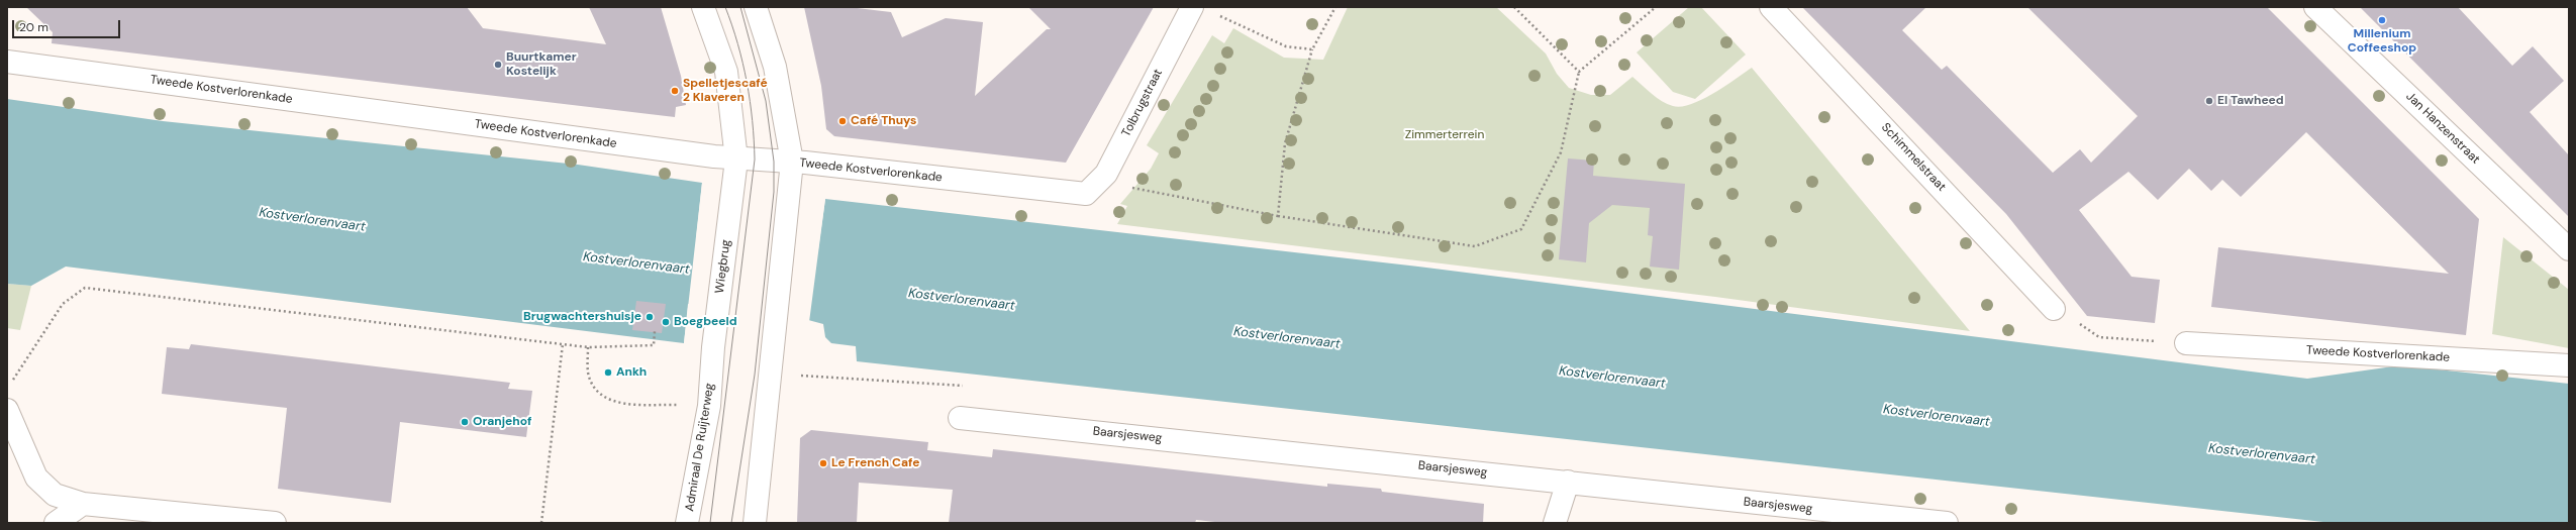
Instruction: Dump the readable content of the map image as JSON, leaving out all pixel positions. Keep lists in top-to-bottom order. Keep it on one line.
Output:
{"streets":{"street":["Tweede Kostverlorenkade","Tolbrugstraat","Jan Hanzenstraat","Schimmelstraat","Wiegbrug","Baarsjesweg","Admiraal De Ruijterweg"]},"crossings":[["Tweede Kostverlorenkade","Tolbrugstraat"],["Tweede Kostverlorenkade","Wiegbrug"],["Wiegbrug","Admiraal De Ruijterweg"]],"water":["Kostverlorenvaart"],"parks":["Zimmerterrein"],"places":["Millenium Coffeeshop","Buurtkamer Kostelijk","Spelletjescafé 2 Klaveren","El Tawheed","Café Thuys","Brugwachtershuisje","Boegbeeld","Ankh","Oranjehof","Le French Cafe"],"scale_bar":"20 m"}
